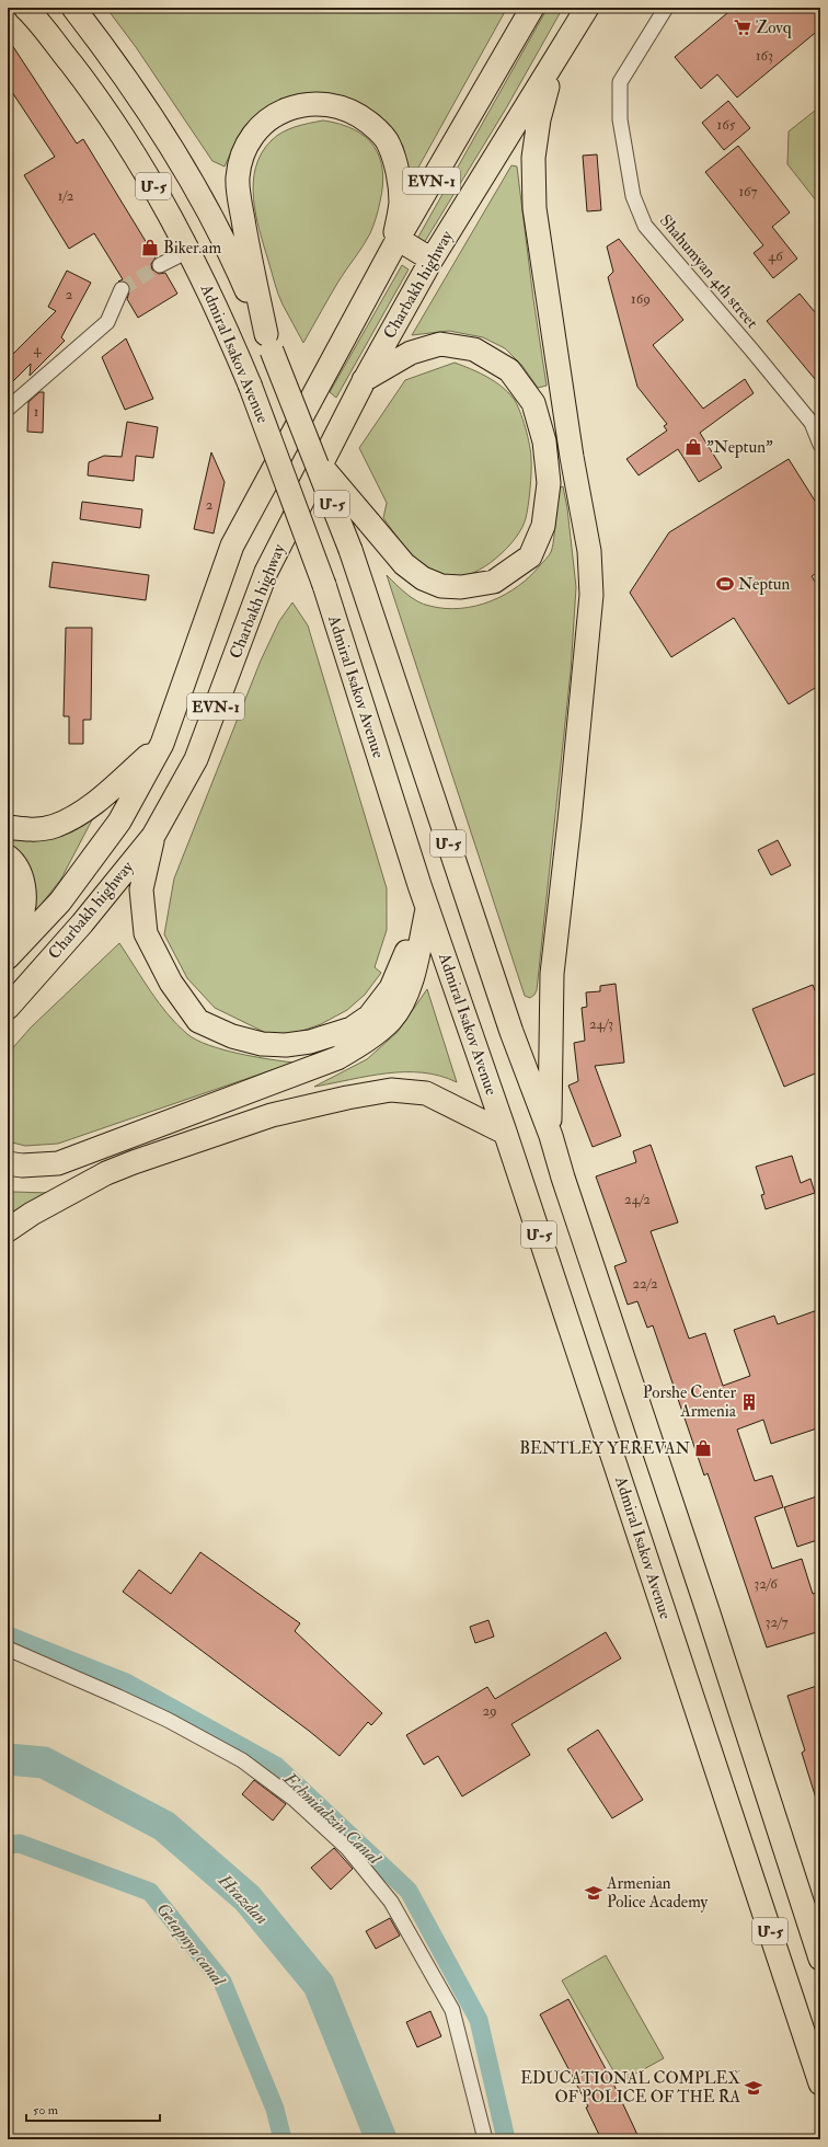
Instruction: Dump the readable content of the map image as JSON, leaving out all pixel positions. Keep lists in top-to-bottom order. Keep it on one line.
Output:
{"streets":{"highway":["EVN-1","Մ-5","Charbakh highway","Admiral Isakov Avenue"],"street":["Shahumyan 4th street"]},"crossings":[["EVN-1","Charbakh highway"]],"water":["Echmiadzin Canal","Hrazdan","Getapnya canal"],"places":{"supermarket":["Zovq"],"shop":["Biker.am","\"Neptun\"","BENTLEY YEREVAN"],"sports":["Neptun"],"building":["Porshe Center Armenia"],"school or university":["Armenian Police Academy","EDUCATIONAL COMPLEX OF POLICE OF THE RA"]},"house_numbers":["163","165","167","1/2","46","2","169","4","1","2","24/3","24/2","22/2","32/6","32/7","29"],"scale_bar":"50 m"}
